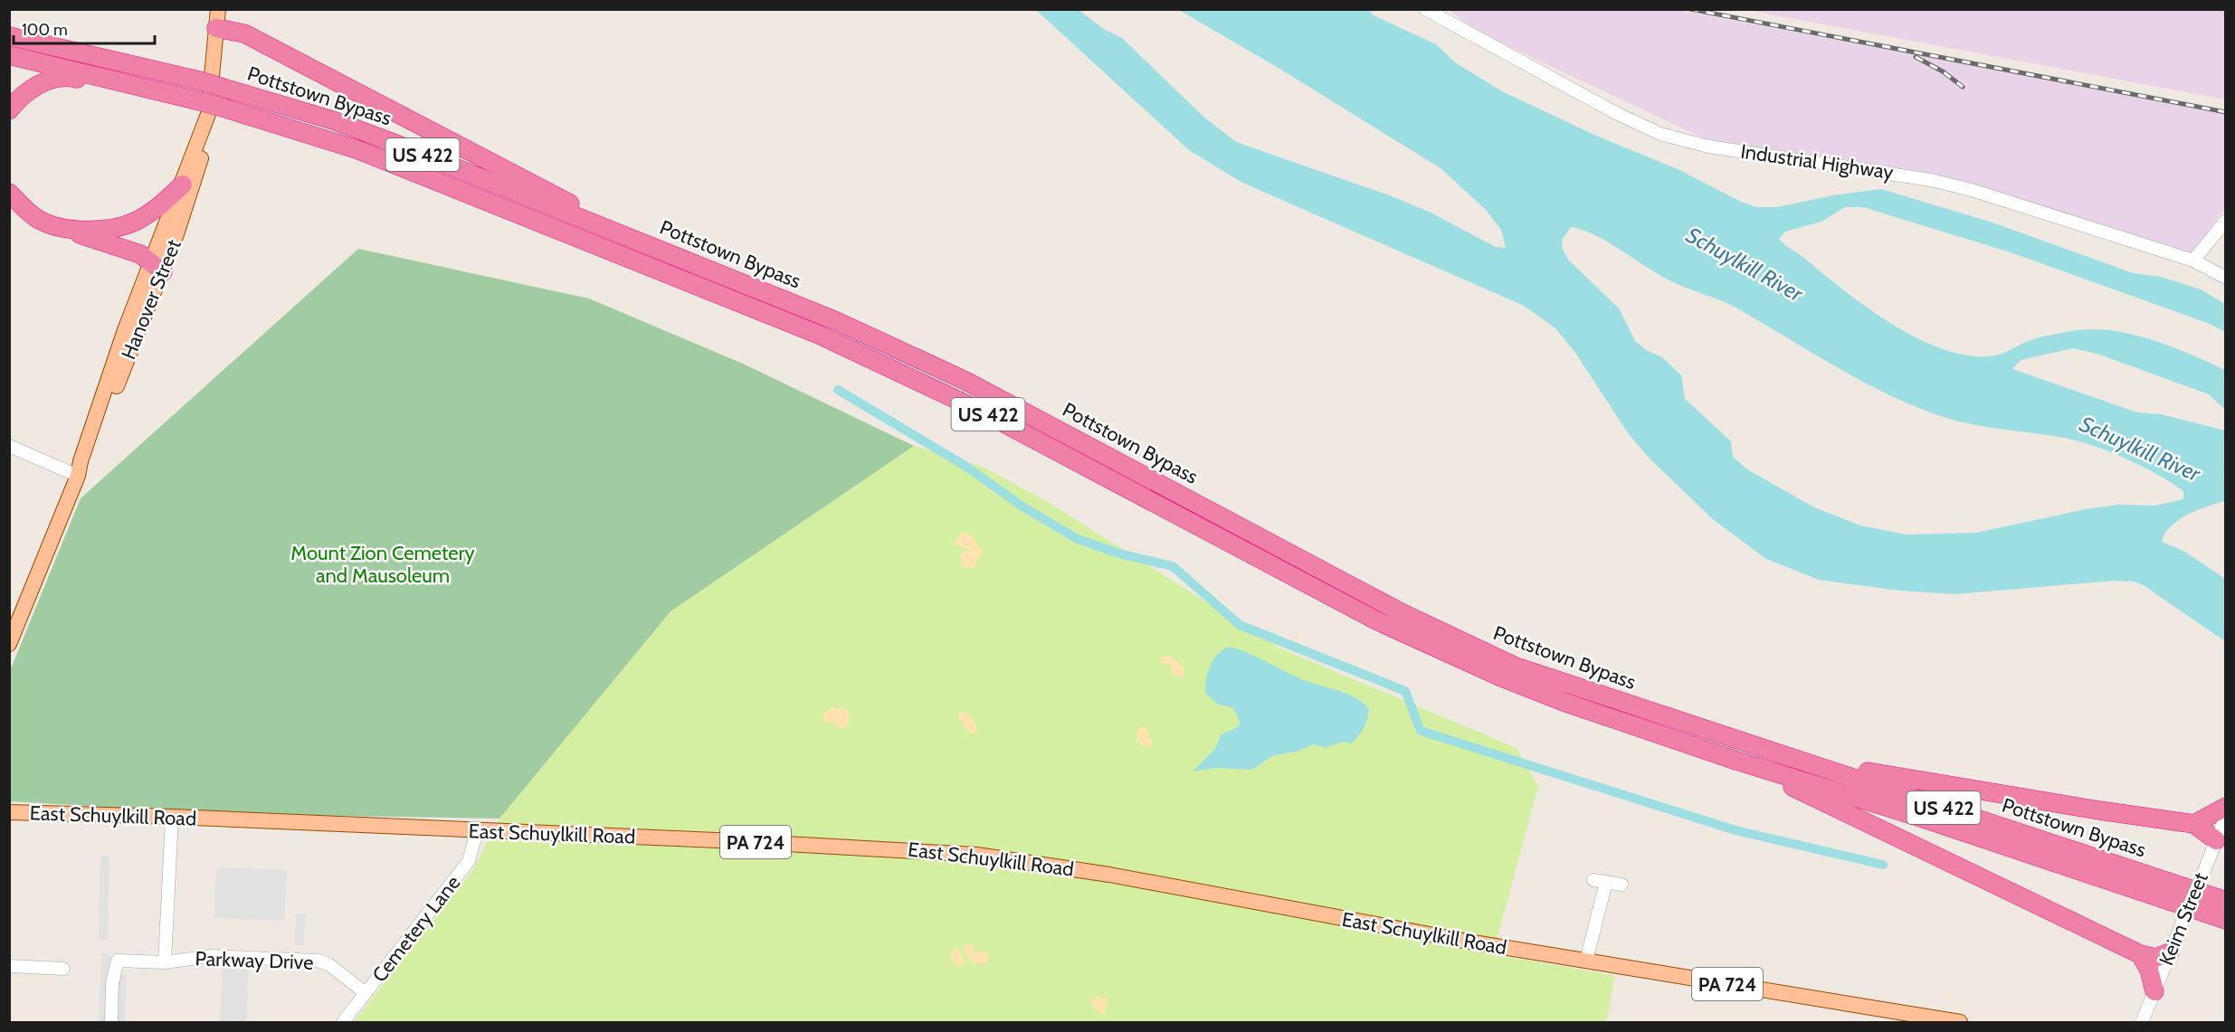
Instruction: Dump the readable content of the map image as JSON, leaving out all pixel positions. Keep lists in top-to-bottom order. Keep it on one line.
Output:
{"streets":{"highway":["Pottstown Bypass","US 422"],"main road":["Hanover Street","East Schuylkill Road","PA 724"],"street":["Industrial Highway","Keim Street","Cemetery Lane","Parkway Drive"]},"crossings":[["Pottstown Bypass","Hanover Street"],["East Schuylkill Road","Cemetery Lane"],["Cemetery Lane","Parkway Drive"]],"water":["Schuylkill River"],"parks":["Mount Zion Cemetery and Mausoleum"],"scale_bar":"100 m"}
